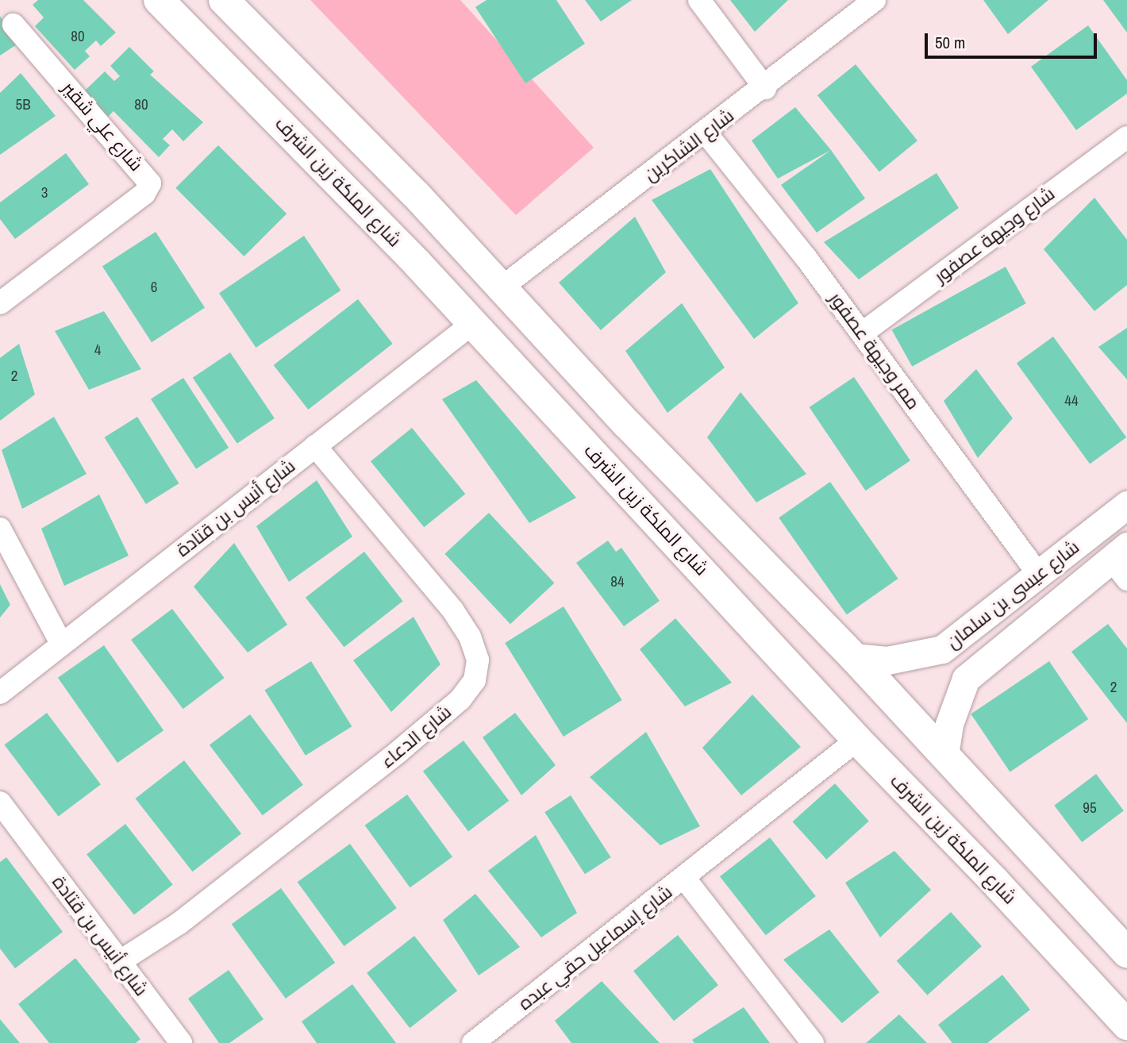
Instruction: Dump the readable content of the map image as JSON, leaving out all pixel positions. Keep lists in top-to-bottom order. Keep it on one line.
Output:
{"streets":{"main road":["شارع الملكة زين الشرف"],"street":["شارع علي شقير","شارع الشاكرين","شارع وجيهة عصفور","ممر وجيهة عصفور","شارع أنيس بن قتادة","شارع عيسى بن سلمان","شارع الدعاء","شارع إسماعيل حقي عبده"]},"crossings":[["شارع الشاكرين","ممر وجيهة عصفور"],["شارع الملكة زين الشرف","شارع أنيس بن قتادة"],["شارع وجيهة عصفور","ممر وجيهة عصفور"],["ممر وجيهة عصفور","شارع عيسى بن سلمان"],["شارع أنيس بن قتادة","شارع الدعاء"]],"house_numbers":["80","5B","80","3","6","4","2","44","84","2","95"],"scale_bar":"50 m"}
